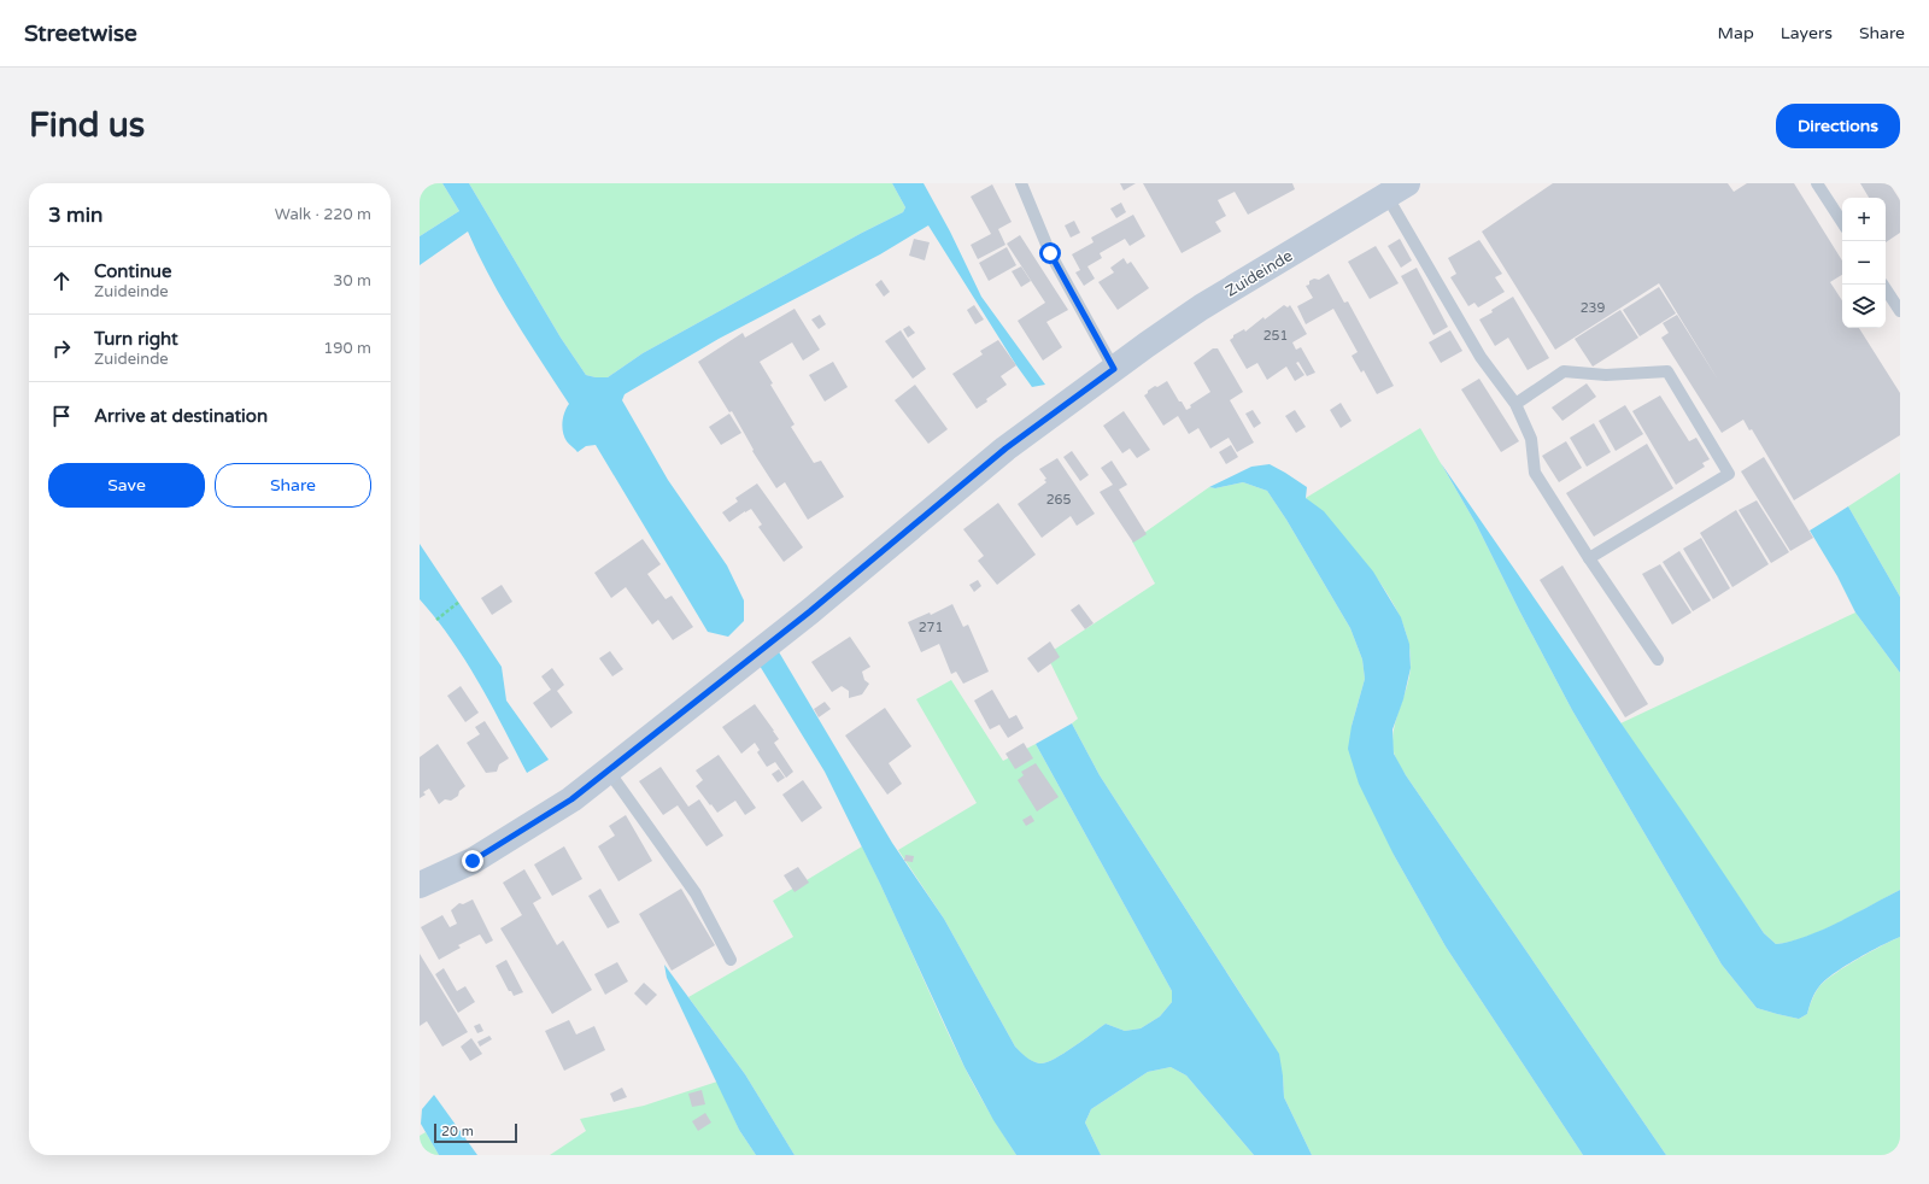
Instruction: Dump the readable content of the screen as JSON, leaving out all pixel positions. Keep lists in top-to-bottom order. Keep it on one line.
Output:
{"streets":{"street":["Zuideinde"]},"house_numbers":["239","251","265","271"],"scale_bar":"20 m","page":{"header":"Streetwise","nav":["Map","Layers","Share"],"buttons":["Directions",["Save","Share"]],"title":"Find us","heading":["3 min","Walk · 220 m"],"map_buttons":["+","−"],"list":[["Continue","Zuideinde","30 m"],["Turn right","Zuideinde","190 m"],"Arrive at destination"],"scale":"20 m"}}
